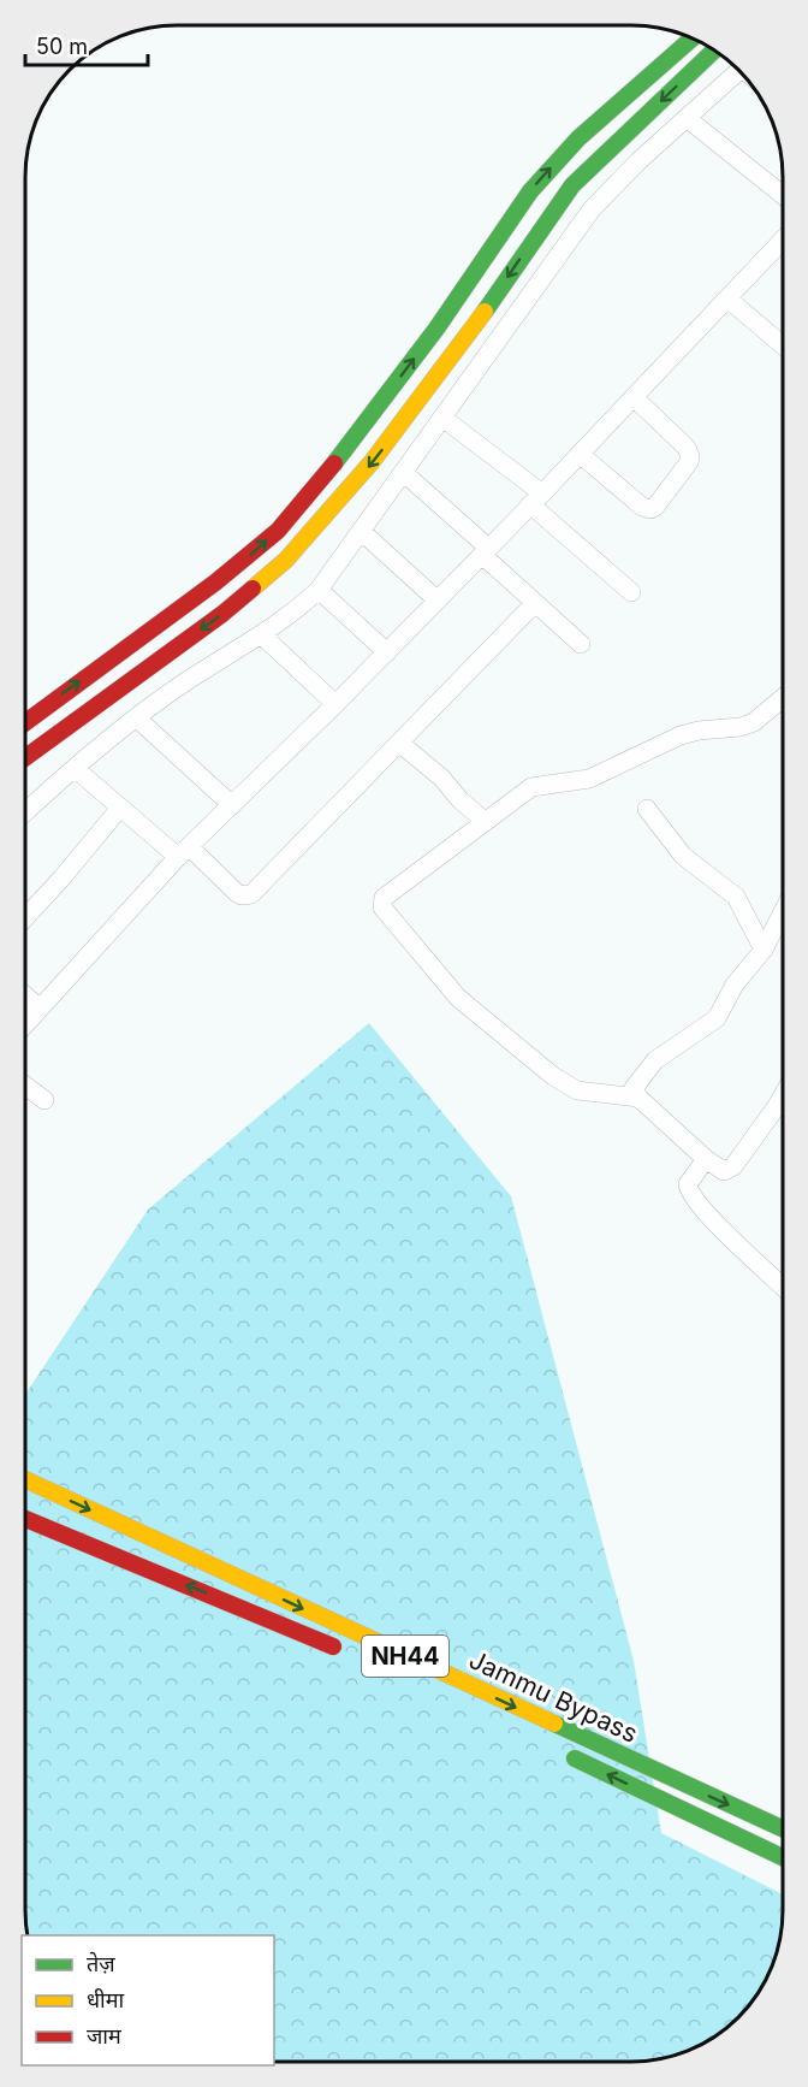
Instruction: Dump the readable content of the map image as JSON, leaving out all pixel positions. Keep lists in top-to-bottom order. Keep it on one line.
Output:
{"streets":{"main road":["NH44","Jammu Bypass"]},"legend":["तेज़","धीमा","जाम"],"scale_bar":"50 m"}
